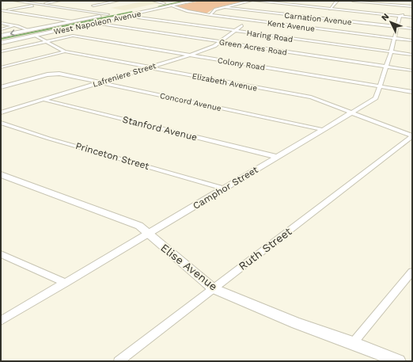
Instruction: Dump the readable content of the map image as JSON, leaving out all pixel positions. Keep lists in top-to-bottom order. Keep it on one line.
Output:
{"streets":{"main road":["West Napoleon Avenue","Elise Avenue"],"street":["Carnation Avenue","Kent Avenue","Haring Road","Green Acres Road","Colony Road","Lafreniere Street","Elizabeth Avenue","Concord Avenue","Stanford Avenue","Princeton Street","Camphor Street","Ruth Street"]},"crossings":[["Carnation Avenue","Camphor Street"],["West Napoleon Avenue","Kent Avenue"],["West Napoleon Avenue","Haring Road"],["West Napoleon Avenue","Green Acres Road"],["West Napoleon Avenue","Elizabeth Avenue"],["Kent Avenue","Camphor Street"],["Haring Road","Lafreniere Street"],["Haring Road","Camphor Street"],["Green Acres Road","Lafreniere Street"],["Green Acres Road","Camphor Street"],["Colony Road","Lafreniere Street"],["Colony Road","Elizabeth Avenue"],["Colony Road","Camphor Street"],["Lafreniere Street","Elizabeth Avenue"],["Lafreniere Street","Concord Avenue"],["Lafreniere Street","Stanford Avenue"],["Elizabeth Avenue","Camphor Street"],["Elizabeth Avenue","Ruth Street"],["Concord Avenue","Camphor Street"],["Stanford Avenue","Camphor Street"],["Princeton Street","Camphor Street"],["Camphor Street","Elise Avenue"],["Ruth Street","Elise Avenue"]],"north":"top left"}
